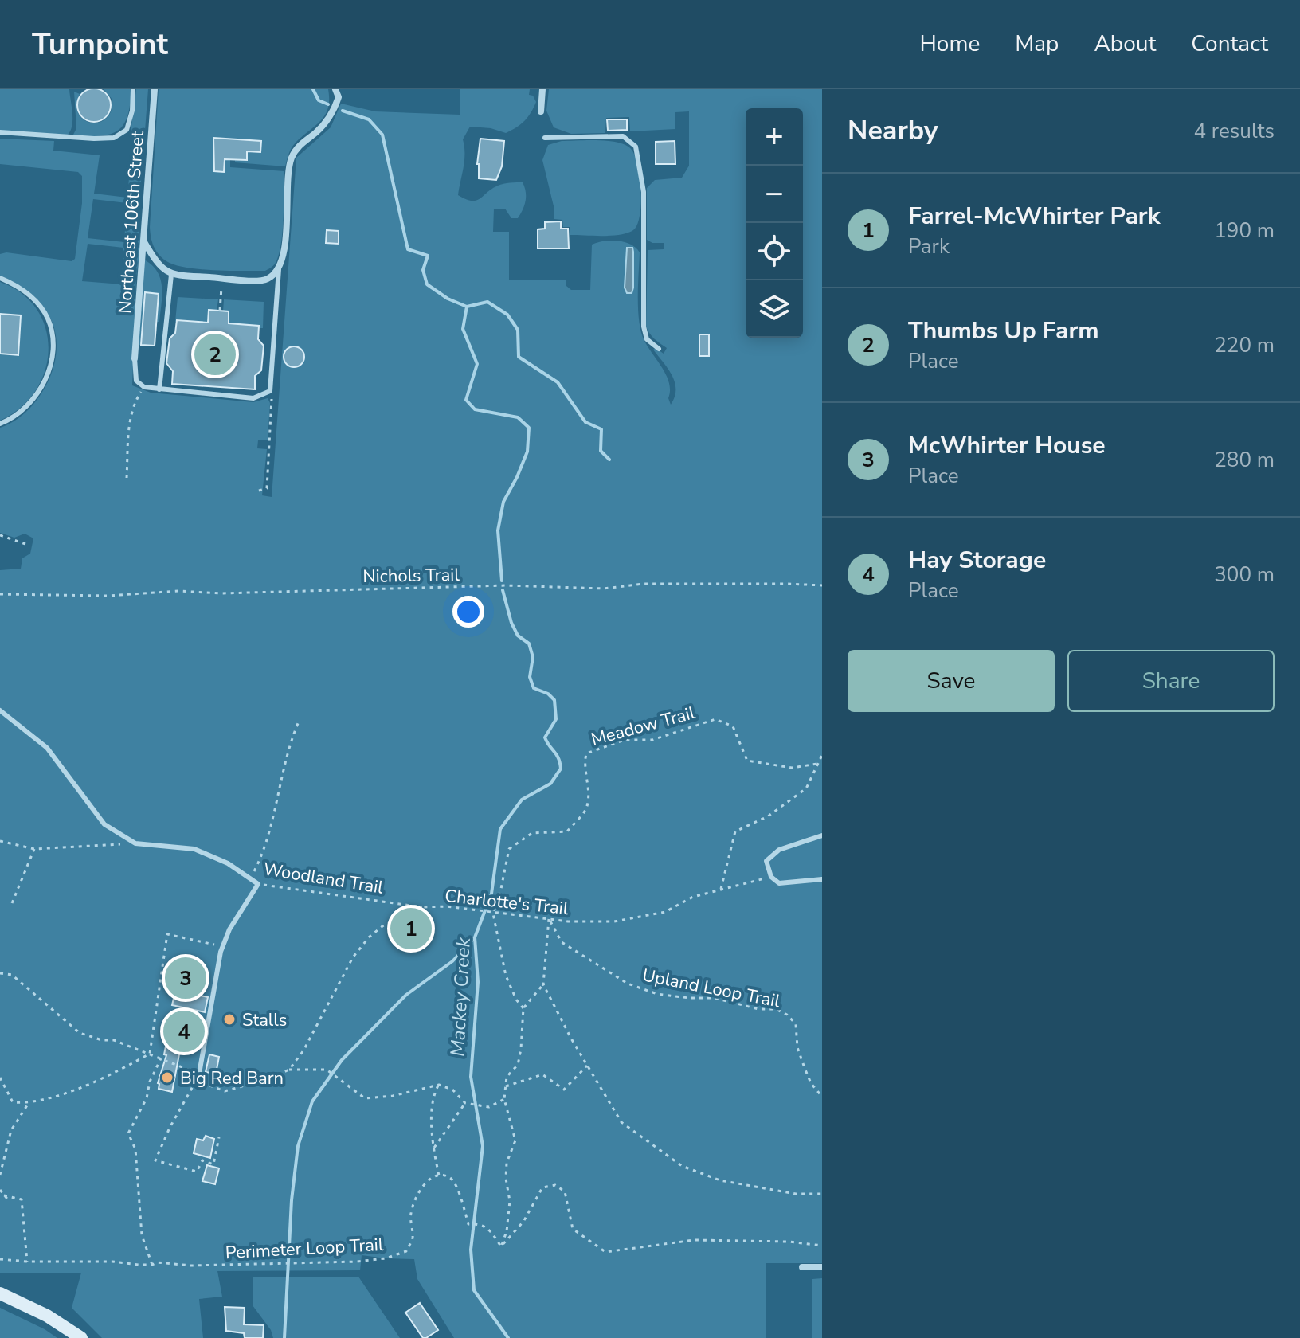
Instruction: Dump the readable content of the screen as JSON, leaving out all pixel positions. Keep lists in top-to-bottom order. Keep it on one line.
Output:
{"streets":{"street":["Northeast 106th Street"],"lane":["Woodland Trail"],"path":["Nichols Trail","Meadow Trail","Charlotte's Trail","Upland Loop Trail","Perimeter Loop Trail"]},"crossings":[["Meadow Trail","Charlotte's Trail"],["Woodland Trail","Charlotte's Trail"],["Charlotte's Trail","Upland Loop Trail"]],"water":["Mackey Creek"],"places":["Stalls","Big Red Barn"],"page":{"header":"Turnpoint","nav":["Home","Map","About","Contact"],"heading":["Nearby","4 results"],"map_buttons":["+","−"],"list":[{"mark":"1","name":"Farrel-McWhirter Park","note":"Park","value":"190 m"},{"mark":"2","name":"Thumbs Up Farm","note":"Place","value":"220 m"},{"mark":"3","name":"McWhirter House","note":"Place","value":"280 m"},{"mark":"4","name":"Hay Storage","note":"Place","value":"300 m"}],"pins":["2","1","3","4"],"buttons":["Save","Share"]}}
